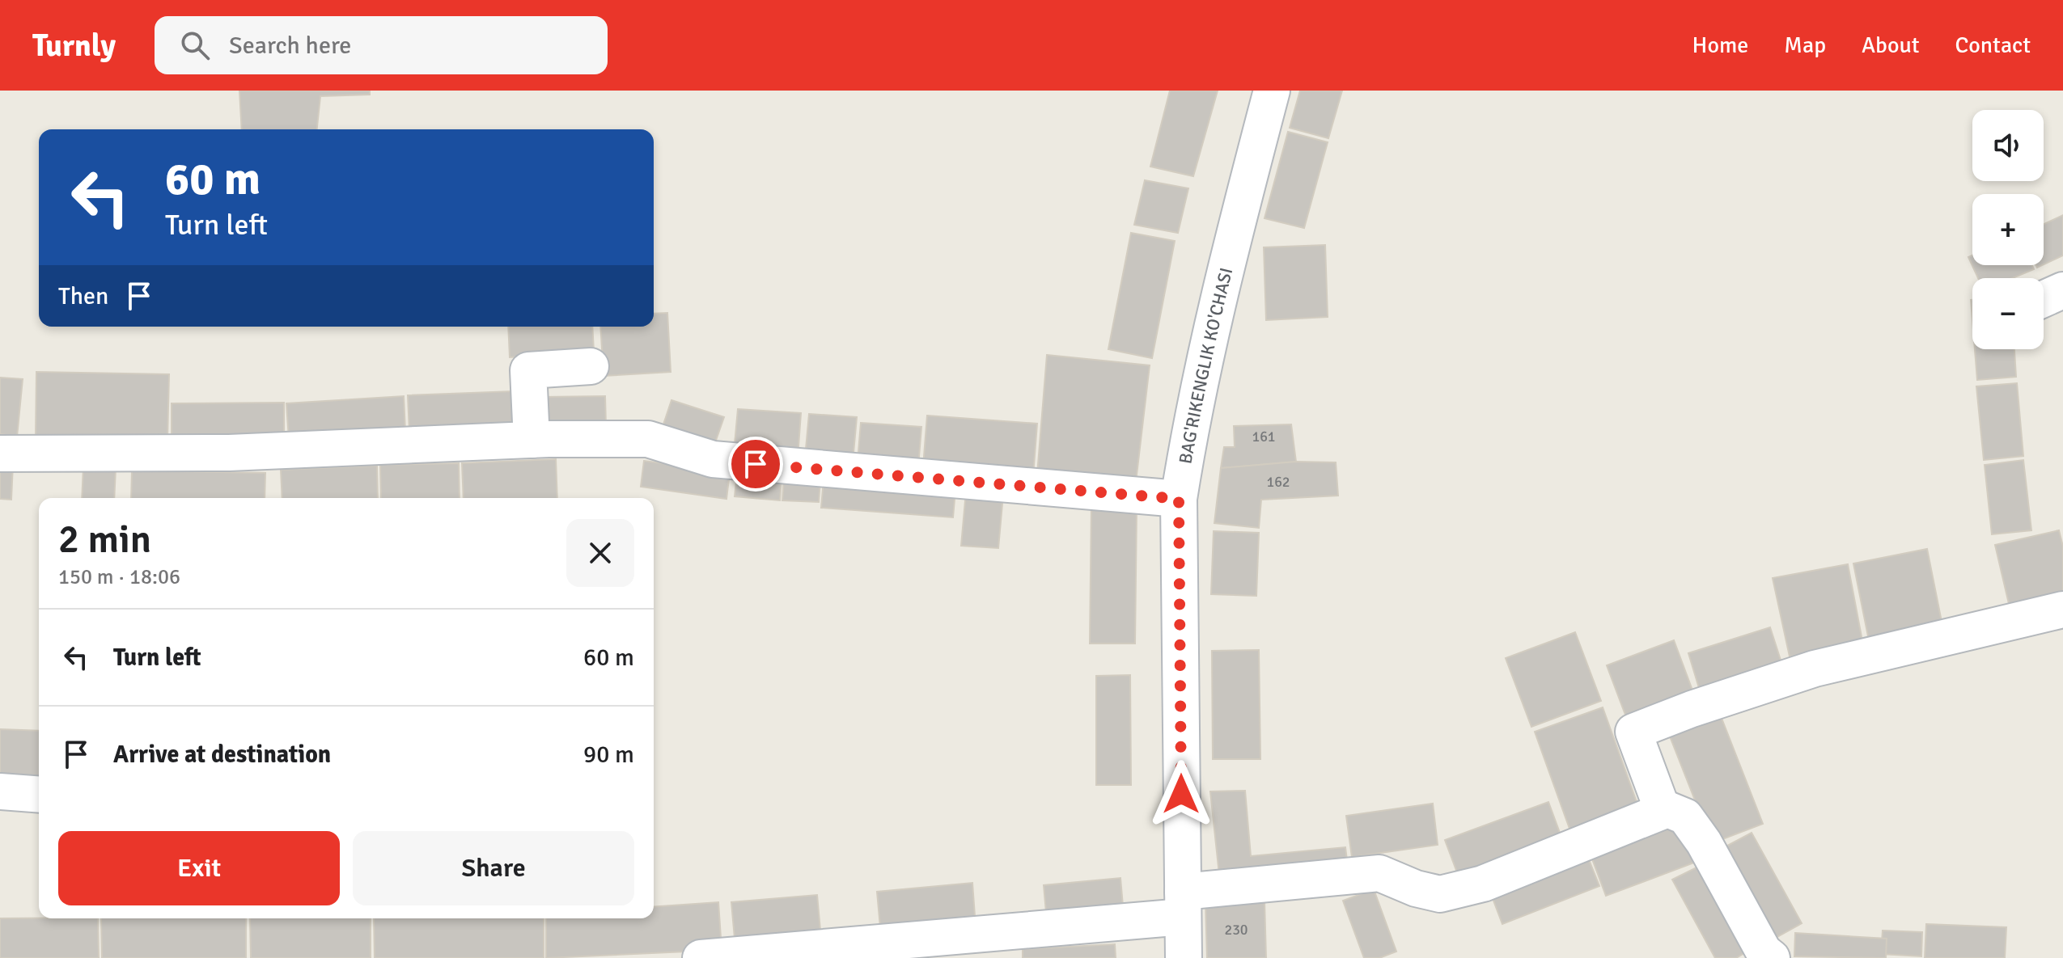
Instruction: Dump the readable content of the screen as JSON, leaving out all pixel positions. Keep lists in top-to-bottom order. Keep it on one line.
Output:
{"streets":{"street":["BAG'RIKENGLIK KO'CHASI"]},"house_numbers":["161","162","230"],"page":{"header":"Turnly","search":"Search here","nav":["Home","Map","About","Contact"],"map_buttons":["+","−"],"turn":["60 m","Turn left"],"then":"Then","heading":["2 min","150 m · 18:06"],"list":[{"name":"Turn left","value":"60 m"},{"name":"Arrive at destination","value":"90 m"}],"buttons":["Exit","Share"]}}
